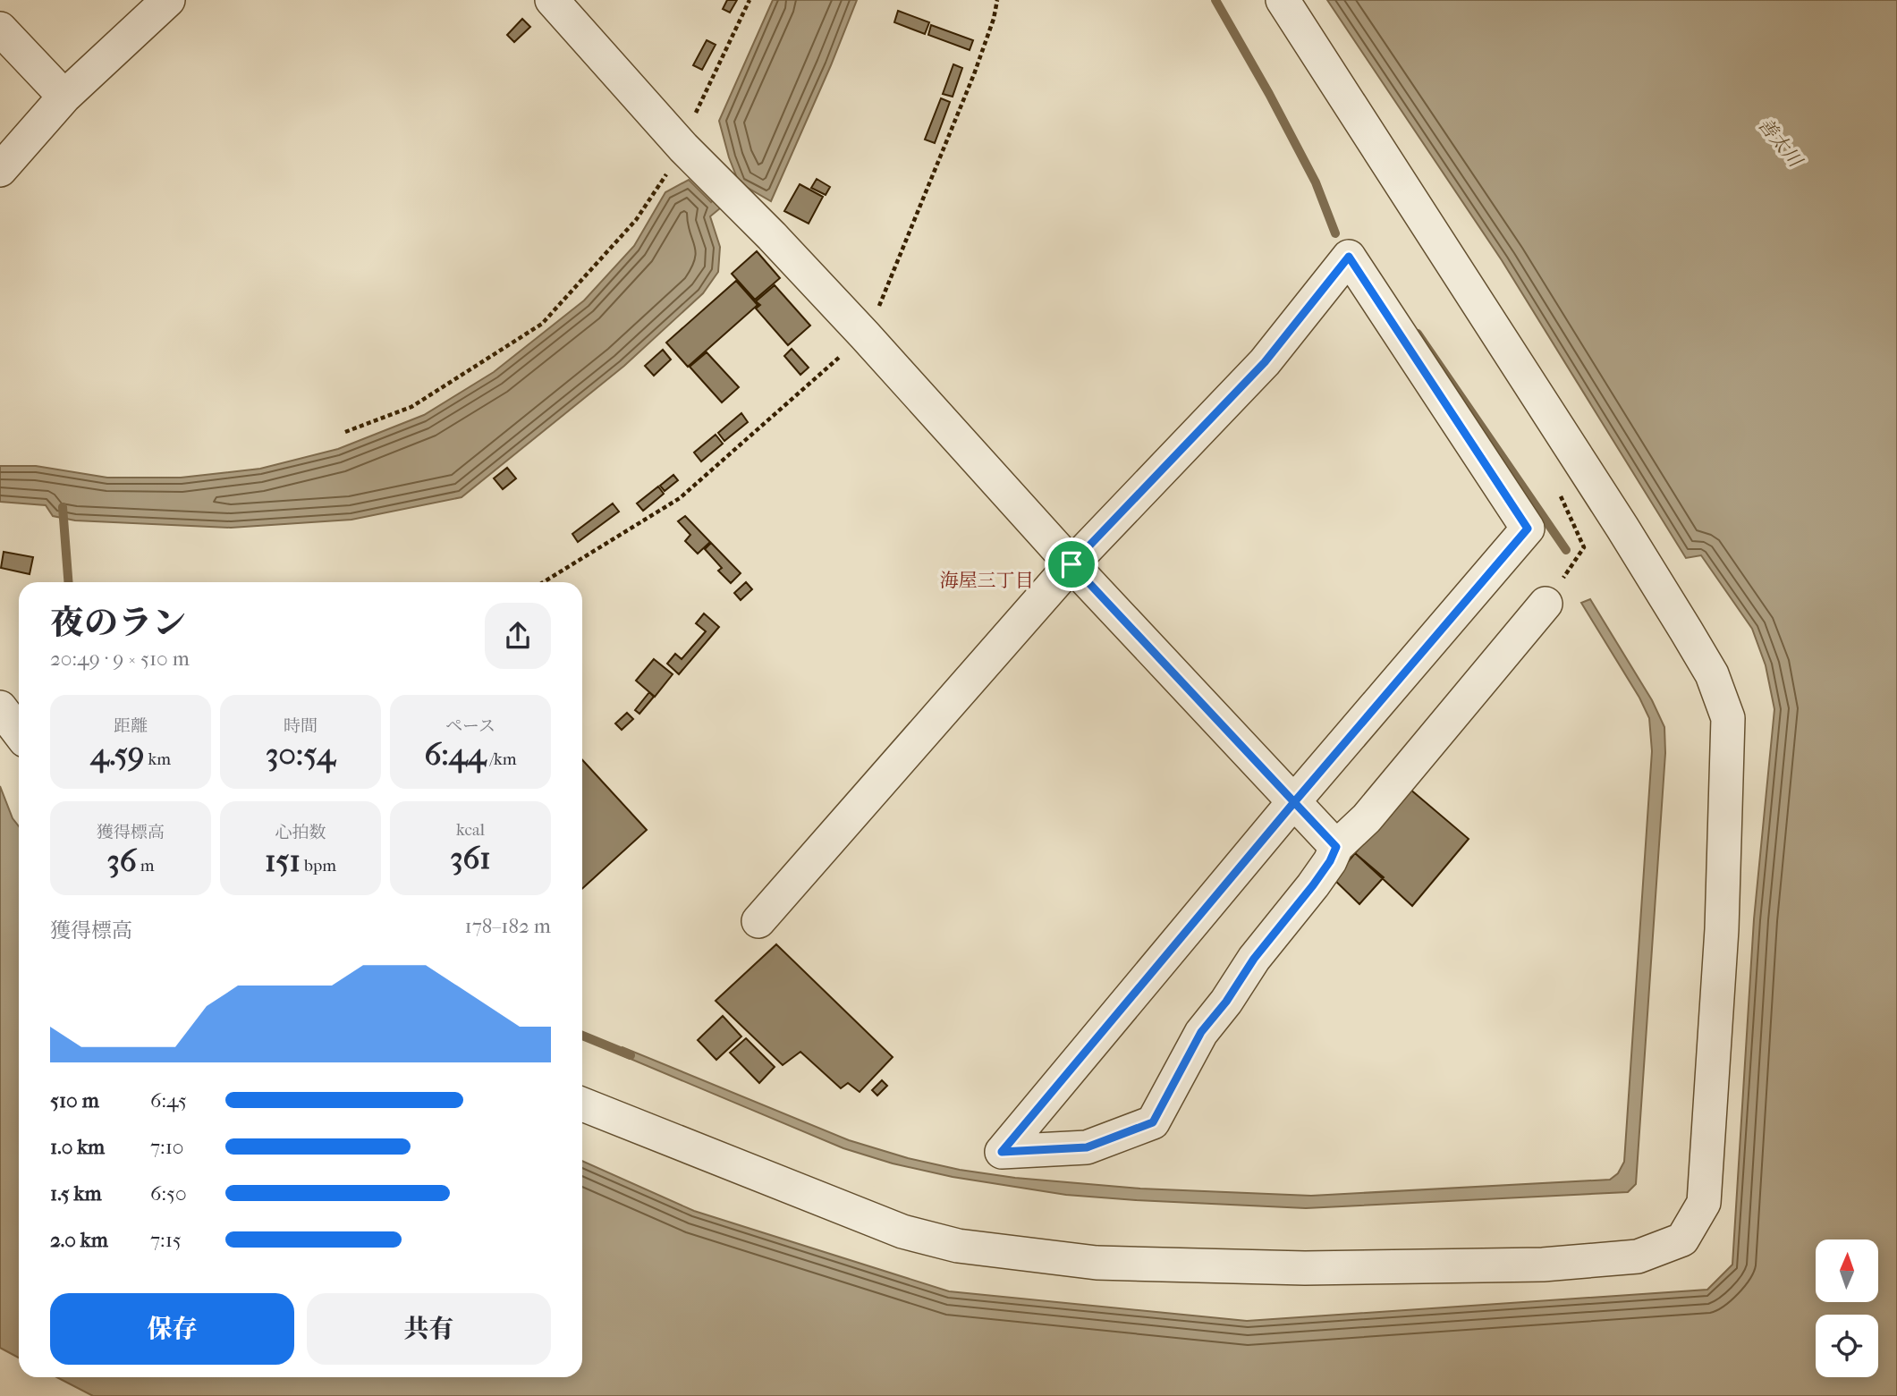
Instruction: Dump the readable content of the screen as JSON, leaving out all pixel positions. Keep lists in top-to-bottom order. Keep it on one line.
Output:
{"districts":["海屋三丁目"],"water":["善太川"],"north":"top","page":{"heading":["夜のラン","20:49 · 9 × 510 m"],"stats":[["距離","4.59 km"],["時間","30:54"],["ペース","6:44 /km"],["獲得標高","36 m"],["心拍数","151 bpm"],["kcal","361"]],"chart":["獲得標高","178–182 m"],"list":[{"name":"510 m","note":"6:45"},{"name":"1.0 km","note":"7:10"},{"name":"1.5 km","note":"6:50"},{"name":"2.0 km","note":"7:15"}],"buttons":["保存","共有"]}}
